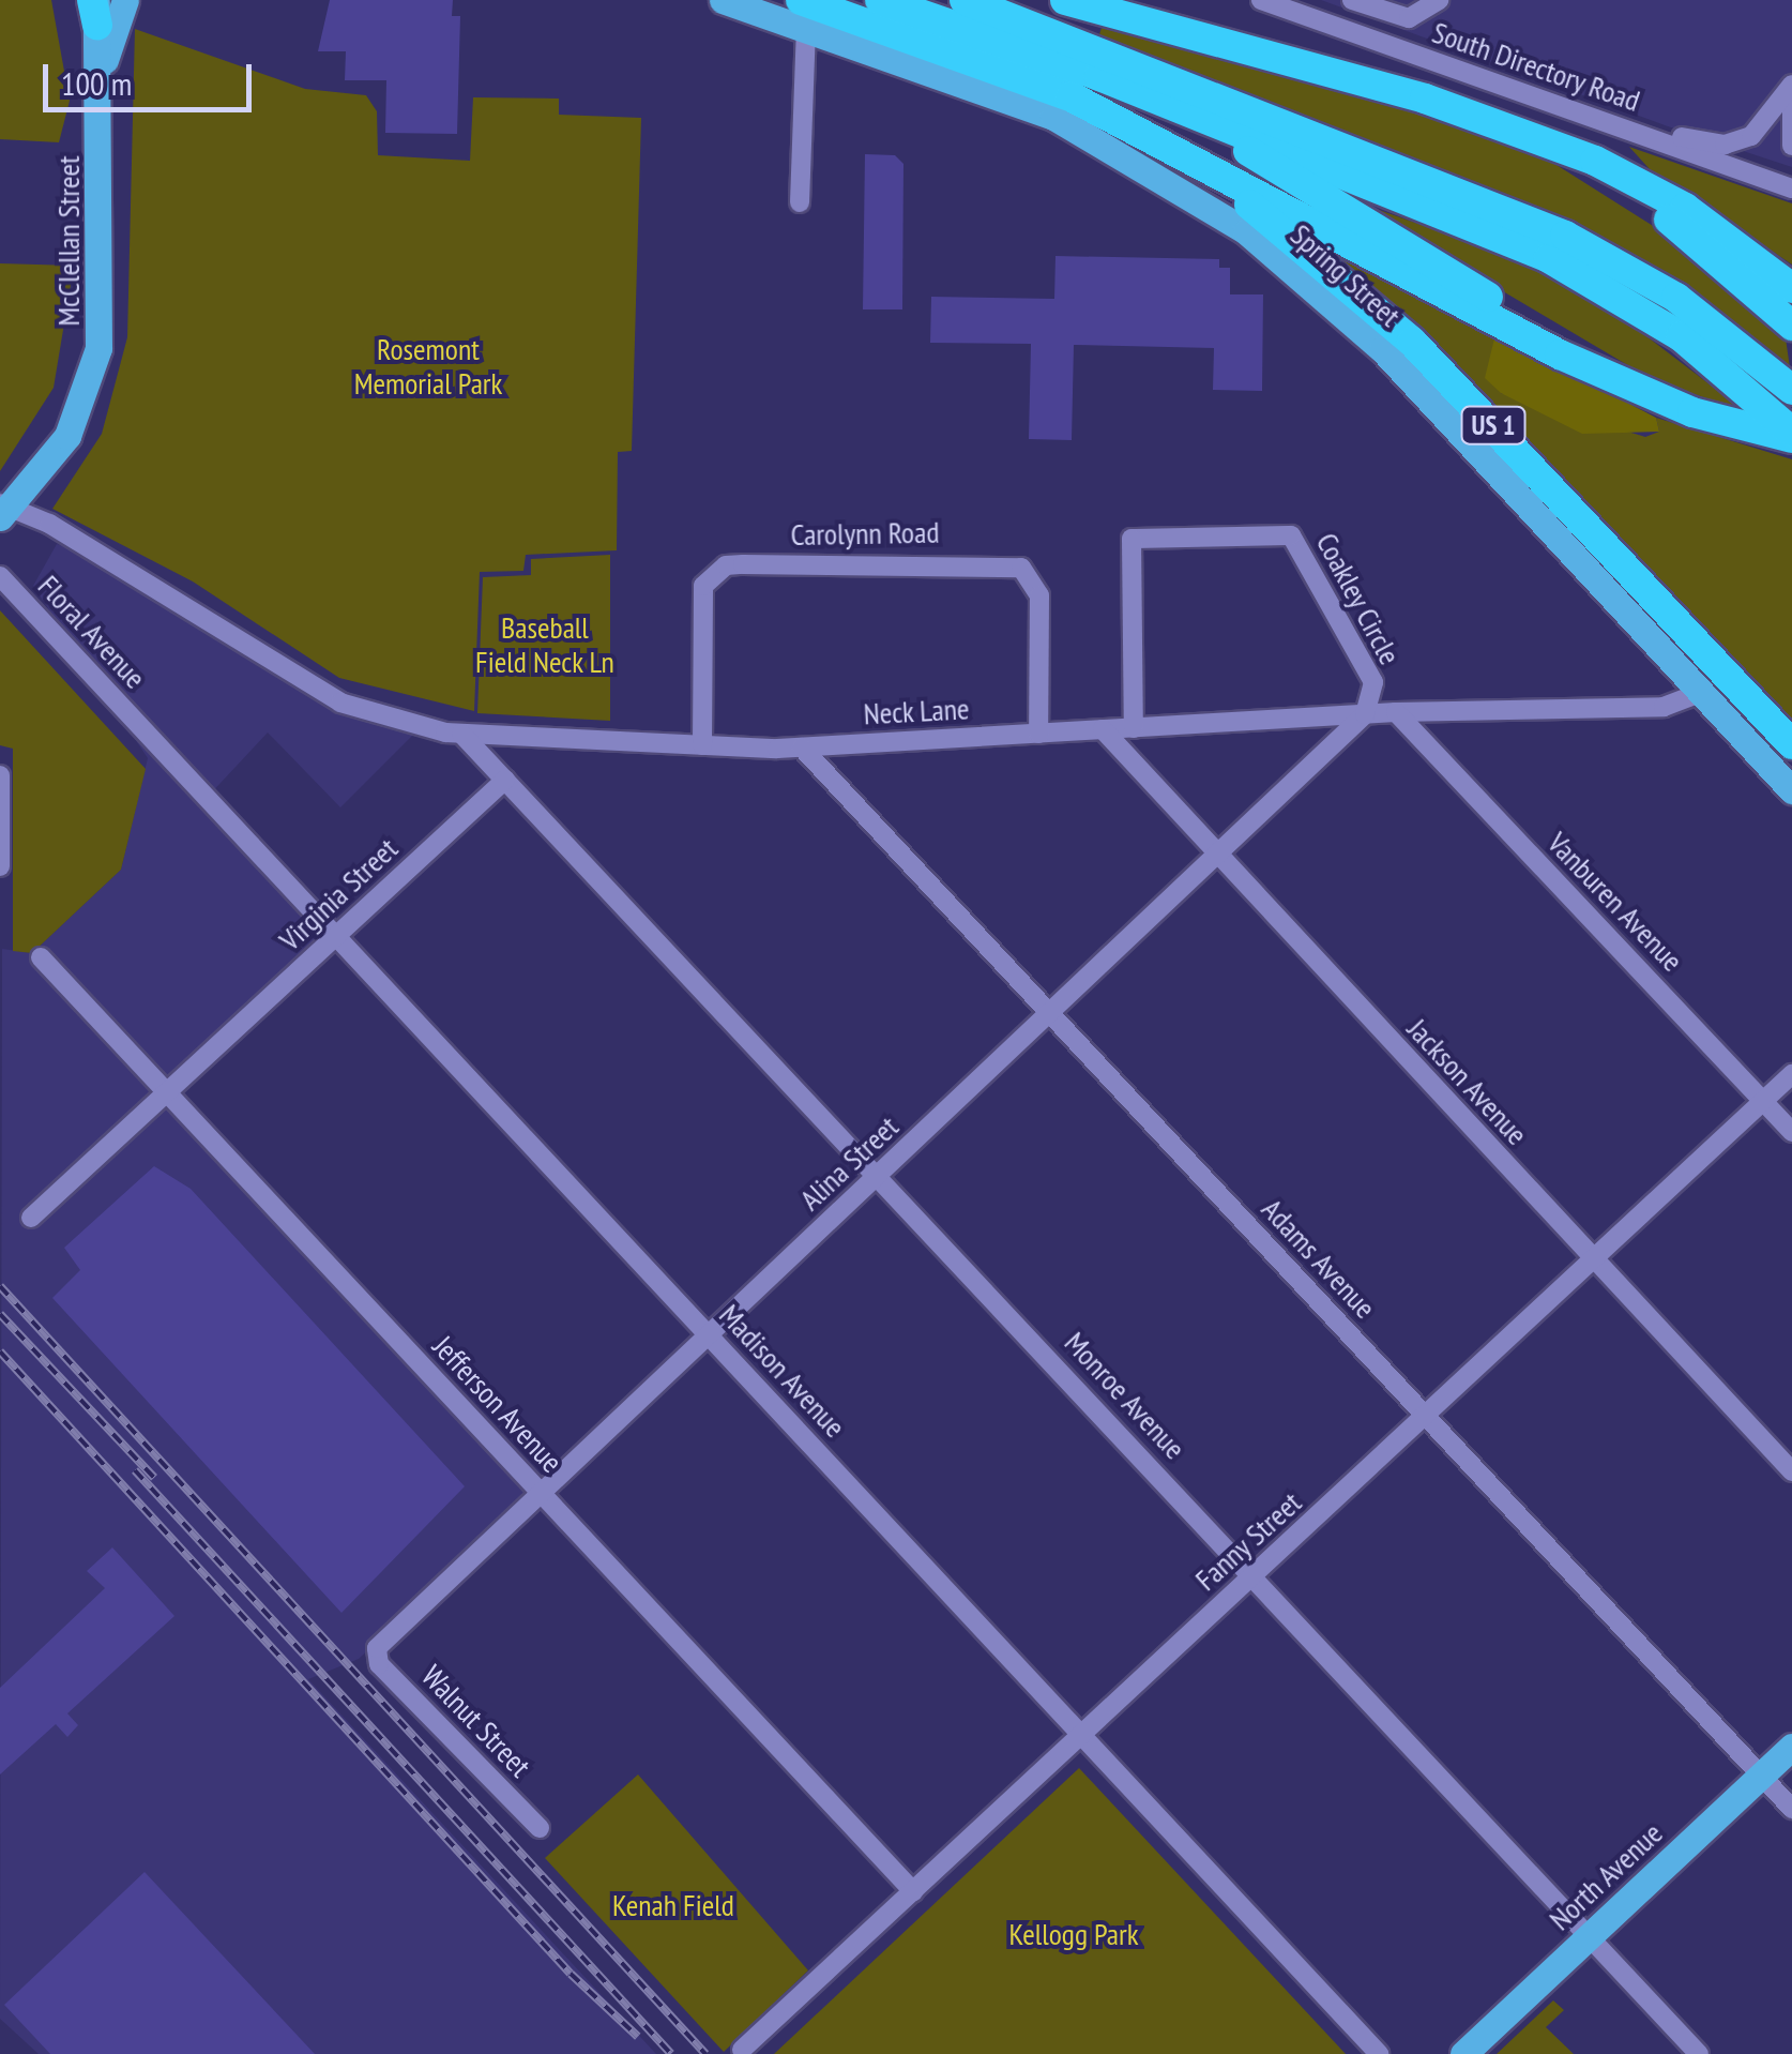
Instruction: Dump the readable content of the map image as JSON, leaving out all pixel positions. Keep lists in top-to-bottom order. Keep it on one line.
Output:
{"streets":{"highway":["US 1"],"main road":["McClellan Street","Spring Street","North Avenue"],"street":["South Directory Road","Carolynn Road","Coakley Circle","Floral Avenue","Neck Lane","Virginia Street","Vanburen Avenue","Jackson Avenue","Alina Street","Adams Avenue","Madison Avenue","Monroe Avenue","Jefferson Avenue","Fanny Street","Walnut Street"]},"crossings":[["McClellan Street","Neck Lane"],["Spring Street","US 1"],["Spring Street","Neck Lane"],["Carolynn Road","Neck Lane"],["Coakley Circle","Neck Lane"],["Coakley Circle","Alina Street"],["Floral Avenue","Madison Avenue"],["Neck Lane","Vanburen Avenue"],["Neck Lane","Jackson Avenue"],["Neck Lane","Alina Street"],["Neck Lane","Adams Avenue"],["Virginia Street","Madison Avenue"],["Virginia Street","Monroe Avenue"],["Virginia Street","Jefferson Avenue"],["Vanburen Avenue","Fanny Street"],["Jackson Avenue","Alina Street"],["Jackson Avenue","Fanny Street"],["Alina Street","Adams Avenue"],["Alina Street","Madison Avenue"],["Alina Street","Monroe Avenue"],["Alina Street","Jefferson Avenue"],["Alina Street","Walnut Street"],["Adams Avenue","Fanny Street"],["Adams Avenue","North Avenue"],["Madison Avenue","Fanny Street"],["Monroe Avenue","Fanny Street"],["Monroe Avenue","North Avenue"],["Jefferson Avenue","Fanny Street"]],"parks":["Rosemont Memorial Park","Baseball Field Neck Ln","Kenah Field","Kellogg Park"],"scale_bar":"100 m"}
